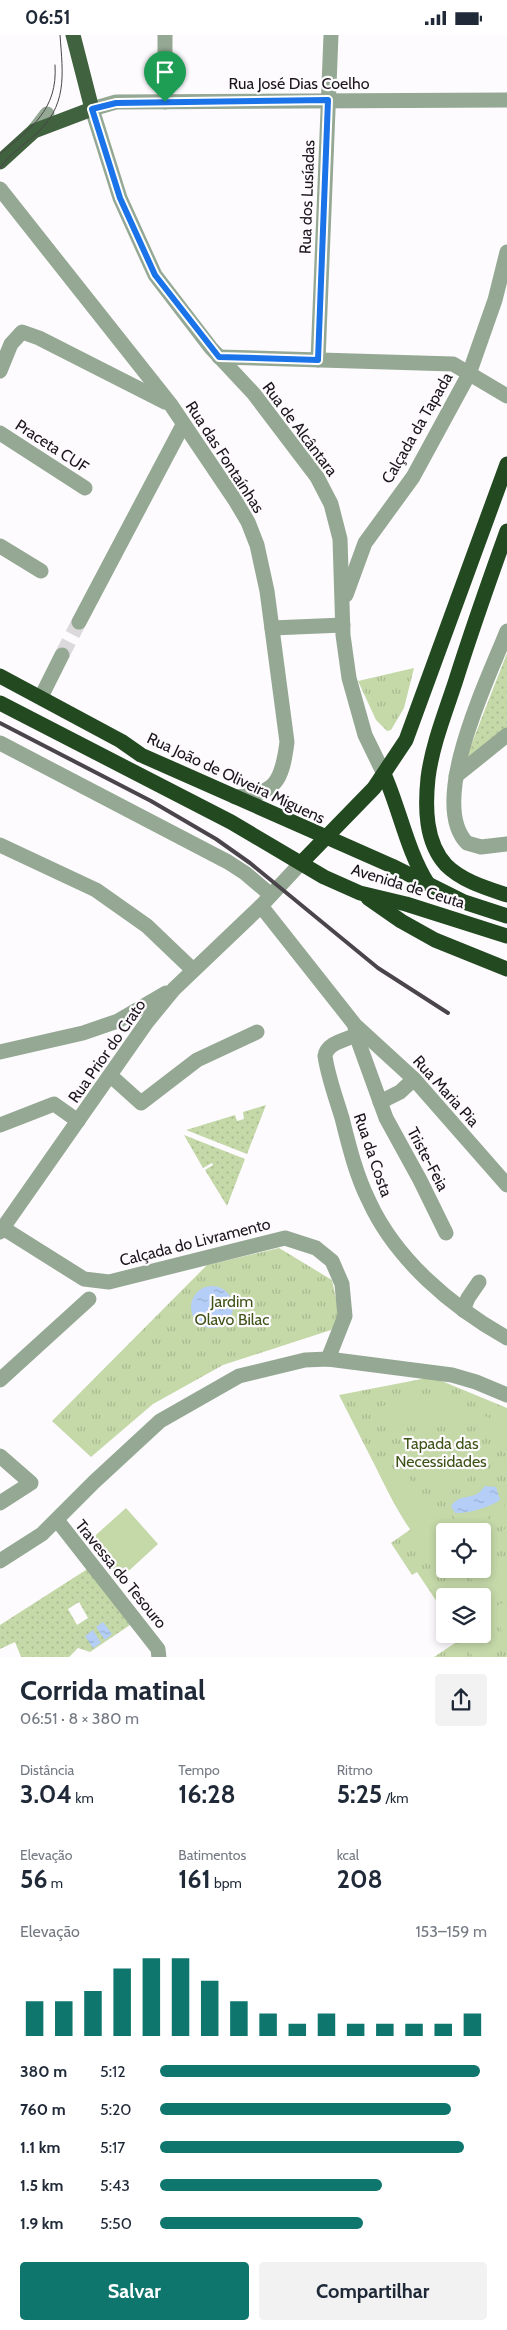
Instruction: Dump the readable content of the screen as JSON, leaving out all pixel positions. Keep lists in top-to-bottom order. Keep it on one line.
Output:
{"streets":{"highway":["Rua João de Oliveira Miguens","Avenida de Ceuta"],"street":["Rua José Dias Coelho","Rua dos Lusíadas","Calçada da Tapada","Rua de Alcântara","Praceta CUF","Rua das Fontaínhas","Rua Prior do Crato","Rua Maria Pia","Rua da Costa","Triste-Feia","Calçada do Livramento","Travessa do Tesouro"]},"crossings":[["Rua José Dias Coelho","Rua dos Lusíadas"],["Rua José Dias Coelho","Rua de Alcântara"],["Calçada da Tapada","Rua de Alcântara"],["Rua das Fontaínhas","Rua João de Oliveira Miguens"],["Rua João de Oliveira Miguens","Avenida de Ceuta"],["Avenida de Ceuta","Rua Prior do Crato"],["Rua Prior do Crato","Calçada do Livramento"],["Rua Maria Pia","Rua da Costa"],["Rua Maria Pia","Triste-Feia"],["Rua da Costa","Triste-Feia"]],"parks":["Jardim Olavo Bilac","Tapada das Necessidades"],"page":{"status":"06:51","heading":["Corrida matinal","06:51 · 8 × 380 m"],"stats":[["Distância","3.04 km"],["Tempo","16:28"],["Ritmo","5:25 /km"],["Elevação","56 m"],["Batimentos","161 bpm"],["kcal","208"]],"chart":["Elevação","153–159 m"],"list":[{"name":"380 m","note":"5:12"},{"name":"760 m","note":"5:20"},{"name":"1.1 km","note":"5:17"},{"name":"1.5 km","note":"5:43"},{"name":"1.9 km","note":"5:50"}],"buttons":["Salvar","Compartilhar"]}}
